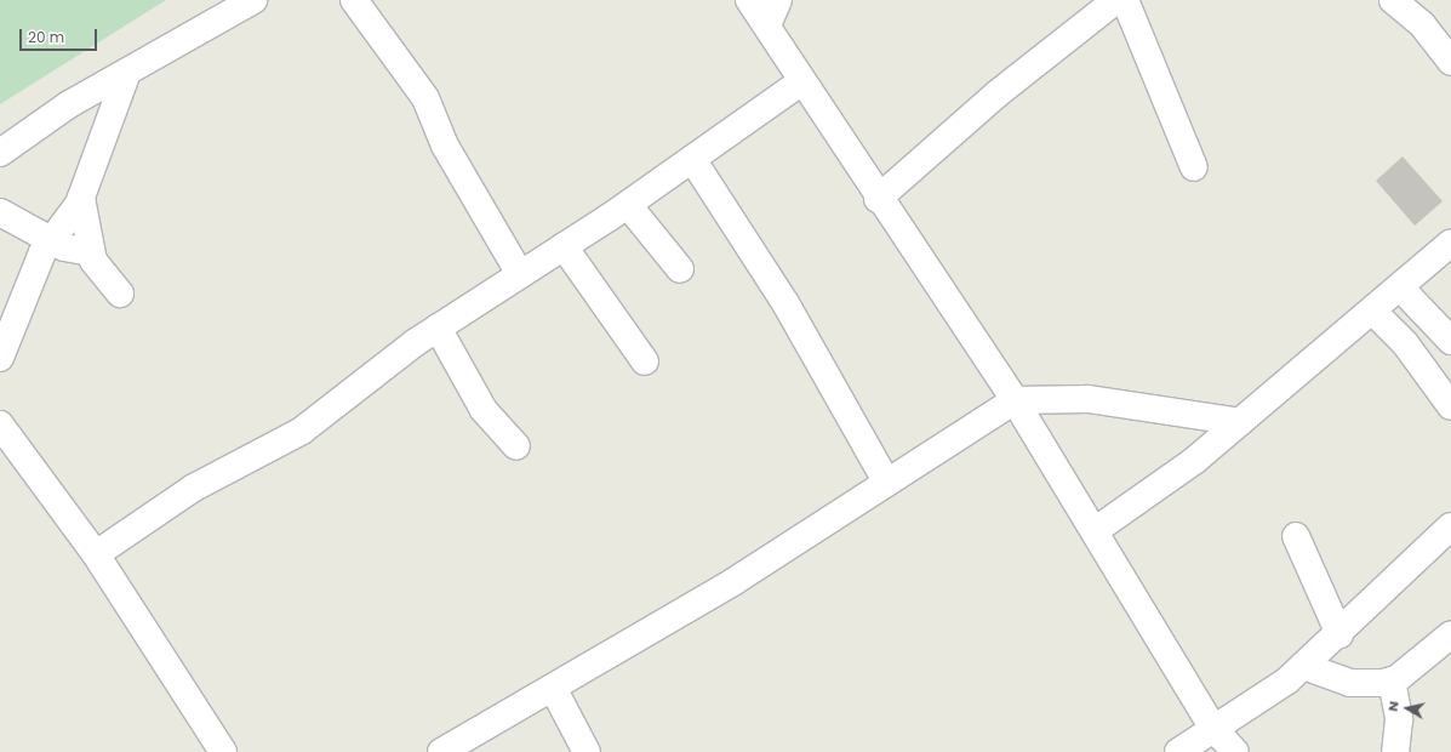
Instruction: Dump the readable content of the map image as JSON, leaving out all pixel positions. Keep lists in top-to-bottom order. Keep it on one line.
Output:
{"scale_bar":"20 m","north":"left"}
